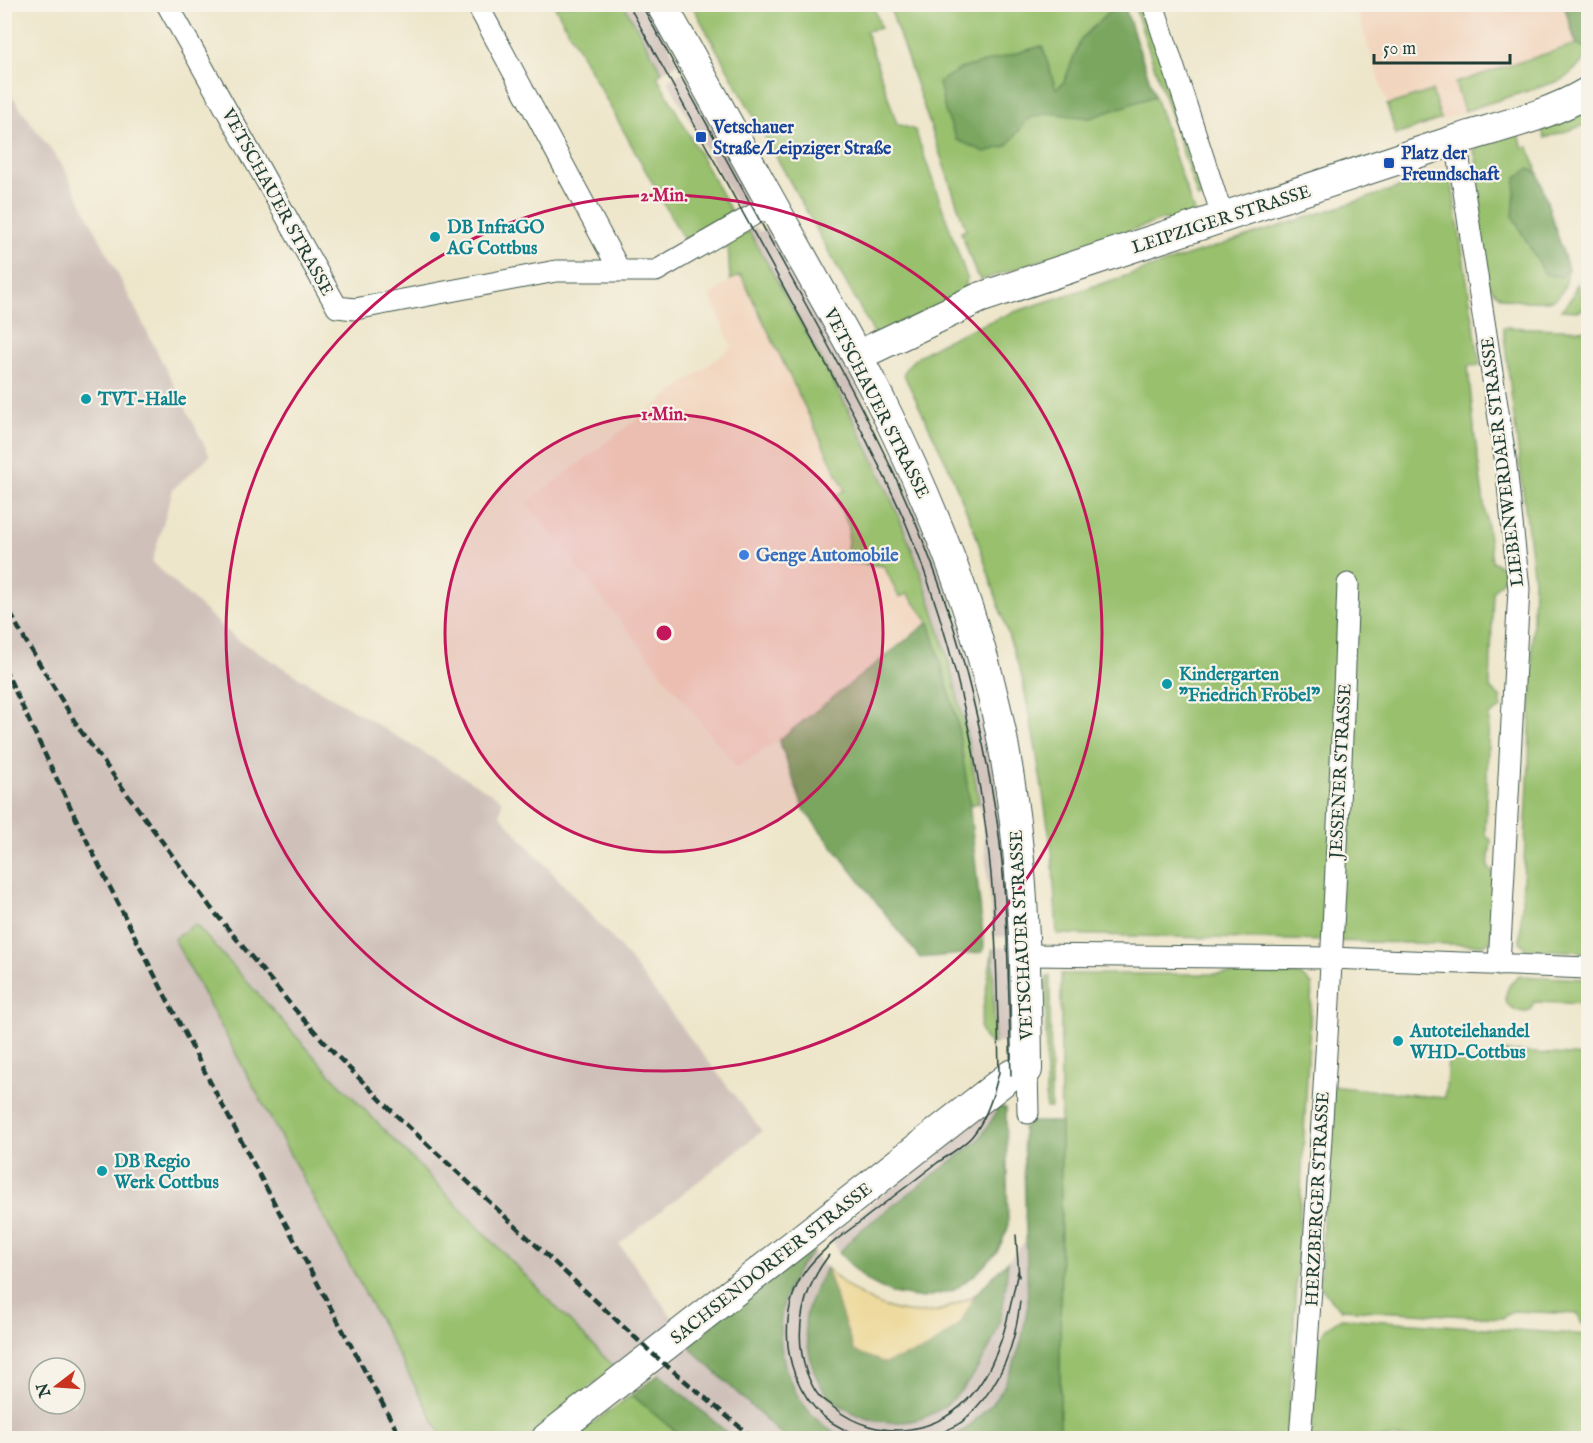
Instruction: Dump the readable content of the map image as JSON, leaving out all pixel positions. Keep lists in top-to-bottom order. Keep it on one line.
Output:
{"streets":{"street":["VETSCHAUER STRASSE","LEIPZIGER STRASSE","LIEBENWERDAER STRASSE","JESSENER STRASSE","HERZBERGER STRASSE","SACHSENDORFER STRASSE"]},"crossings":[["VETSCHAUER STRASSE","LEIPZIGER STRASSE"],["VETSCHAUER STRASSE","SACHSENDORFER STRASSE"],["LEIPZIGER STRASSE","LIEBENWERDAER STRASSE"],["JESSENER STRASSE","HERZBERGER STRASSE"]],"places":{"transit":["Vetschauer Straße/Leipziger Straße","Platz der Freundschaft"],"other":["DB InfraGO AG Cottbus","TVT-Halle","Genge Automobile","Kindergarten \"Friedrich Fröbel\"","Autoteilehandel WHD-Cottbus","DB Regio Werk Cottbus"]},"scale_bar":"50 m","north":"left","rings":["2 Min.","1 Min."]}
